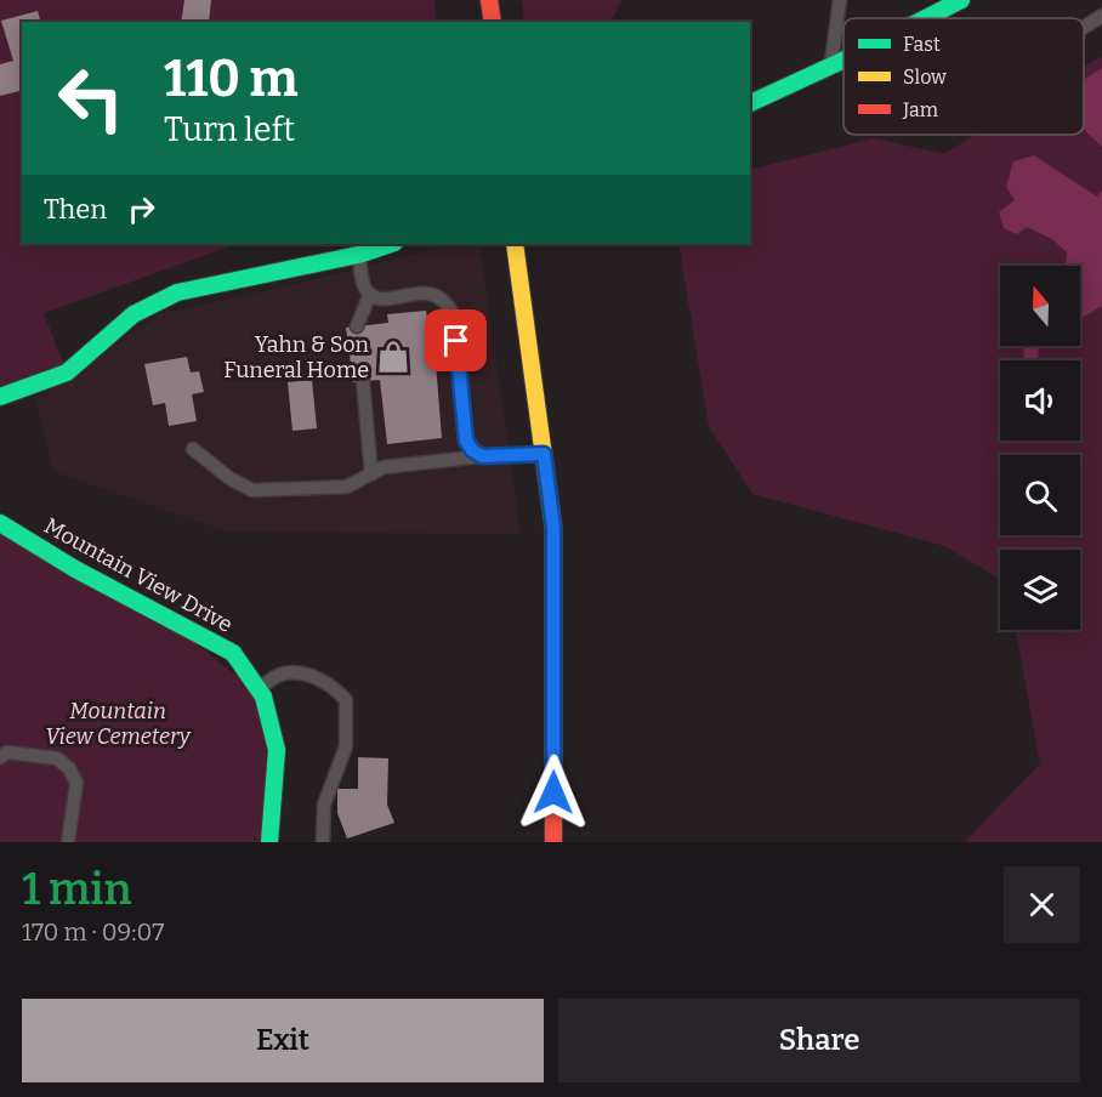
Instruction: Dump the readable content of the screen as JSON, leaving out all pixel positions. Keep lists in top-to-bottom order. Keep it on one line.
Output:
{"streets":{"street":["Mountain View Drive"]},"parks":["Mountain View Cemetery"],"places":{"shop":["Yahn & Son Funeral Home"]},"legend":["Fast","Slow","Jam"],"north":"top","page":{"turn":["110 m","Turn left"],"then":"Then","heading":["1 min","170 m · 09:07"],"buttons":["Exit","Share"]}}
